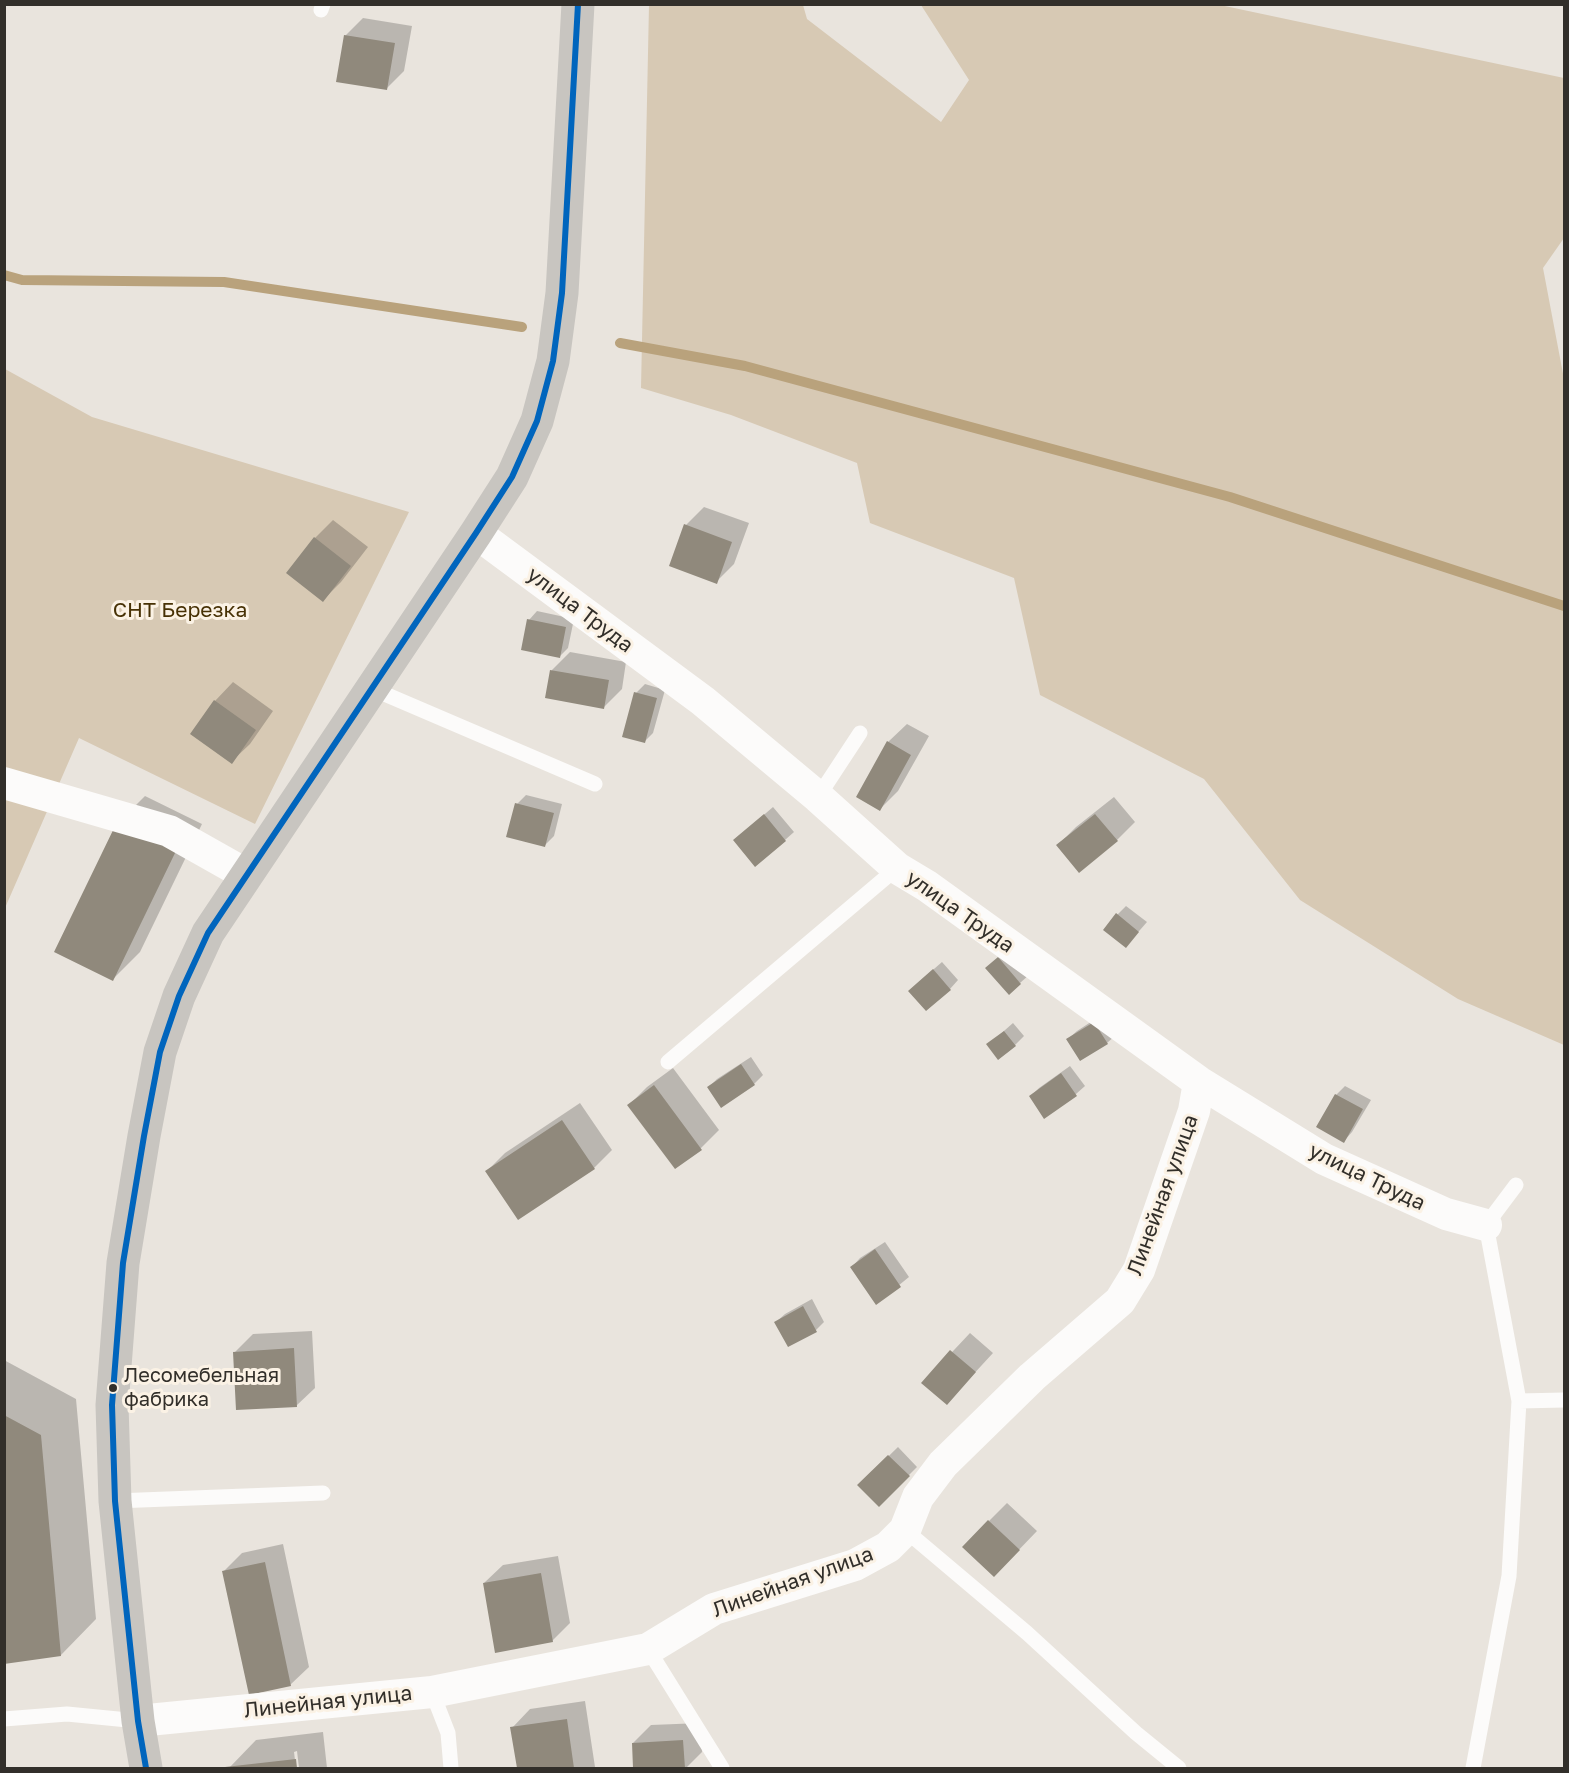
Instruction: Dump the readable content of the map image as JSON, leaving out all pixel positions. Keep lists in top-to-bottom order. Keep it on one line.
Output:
{"streets":{"street":["улица Труда","Линейная улица"]},"crossings":[["улица Труда","Линейная улица"]],"parks":["СНТ Березка"],"places":["Лесомебельная фабрика"]}
